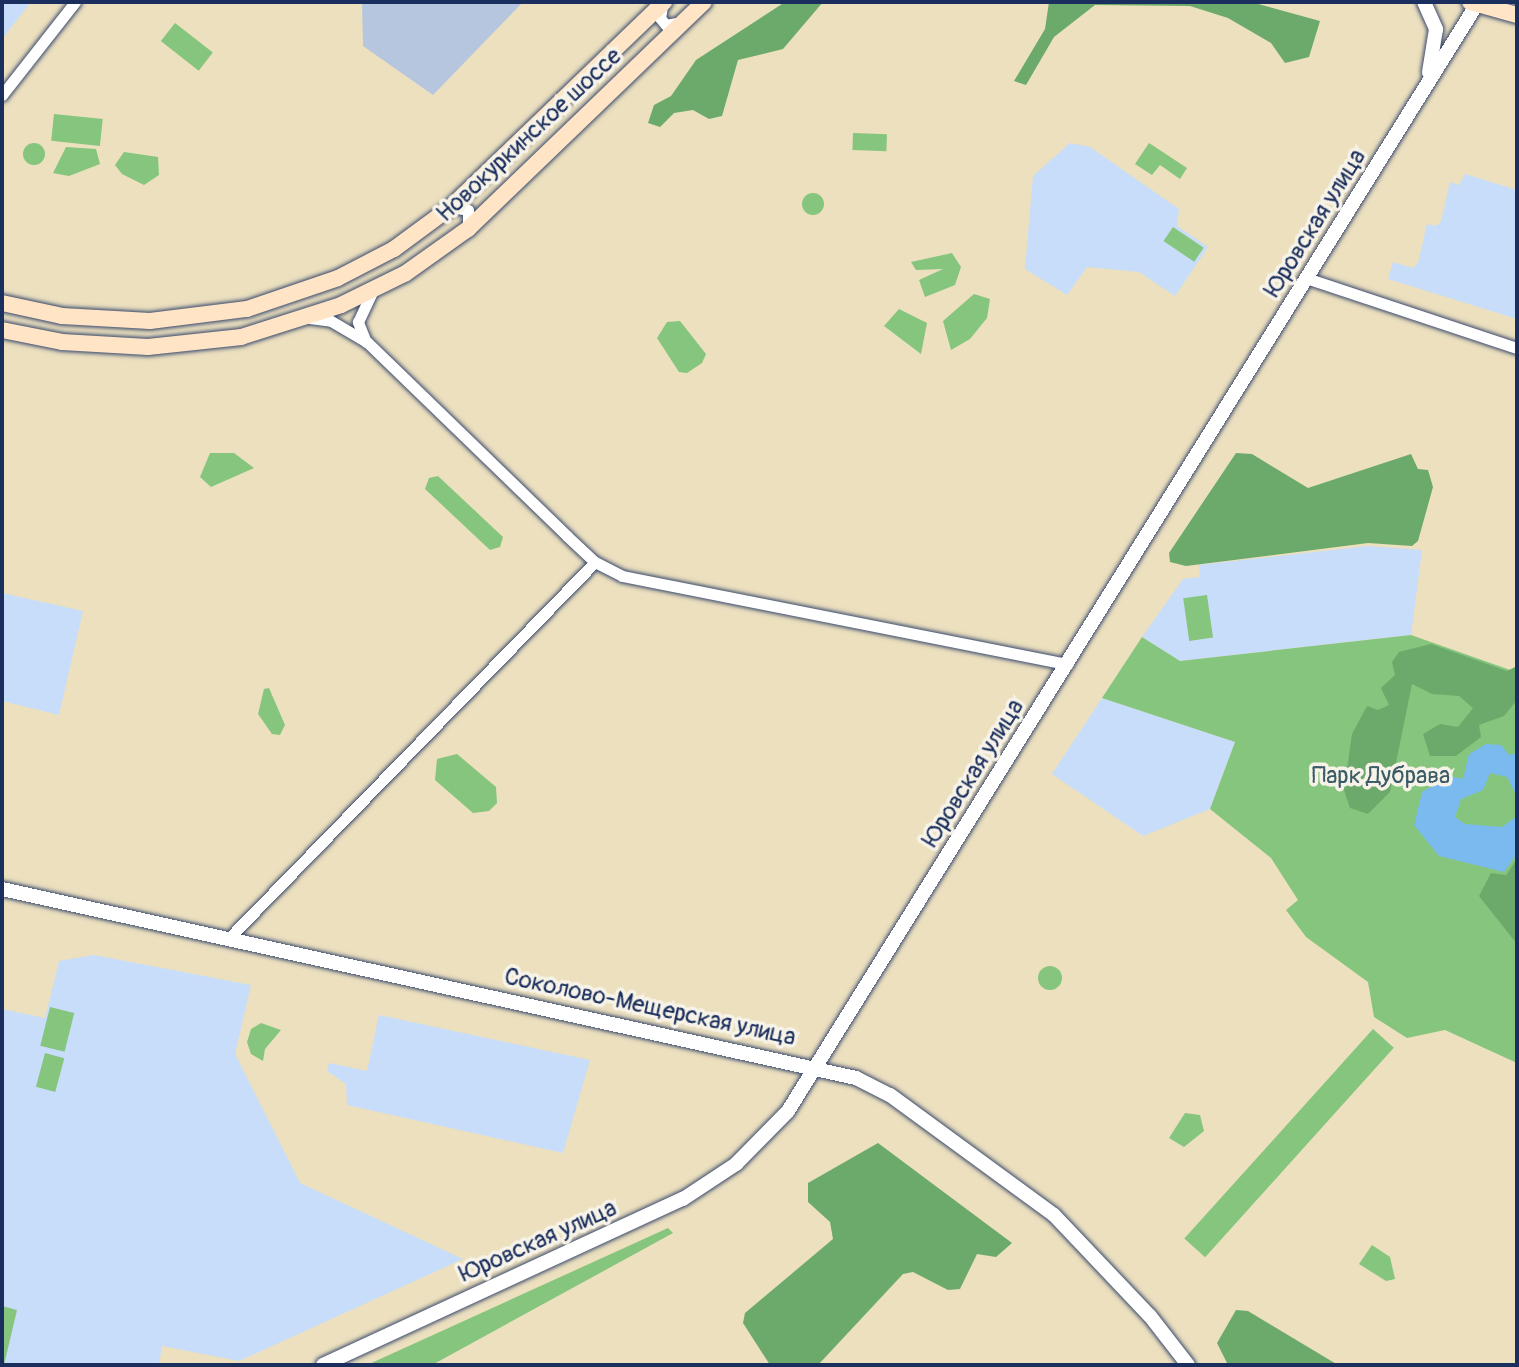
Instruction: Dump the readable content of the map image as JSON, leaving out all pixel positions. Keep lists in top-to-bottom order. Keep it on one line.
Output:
{"streets":{"main road":["Новокуркинское шоссе"],"street":["Юровская улица","Соколово-Мещерская улица"]},"crossings":[["Юровская улица","Соколово-Мещерская улица"]],"parks":["Парк Дубрава"]}
